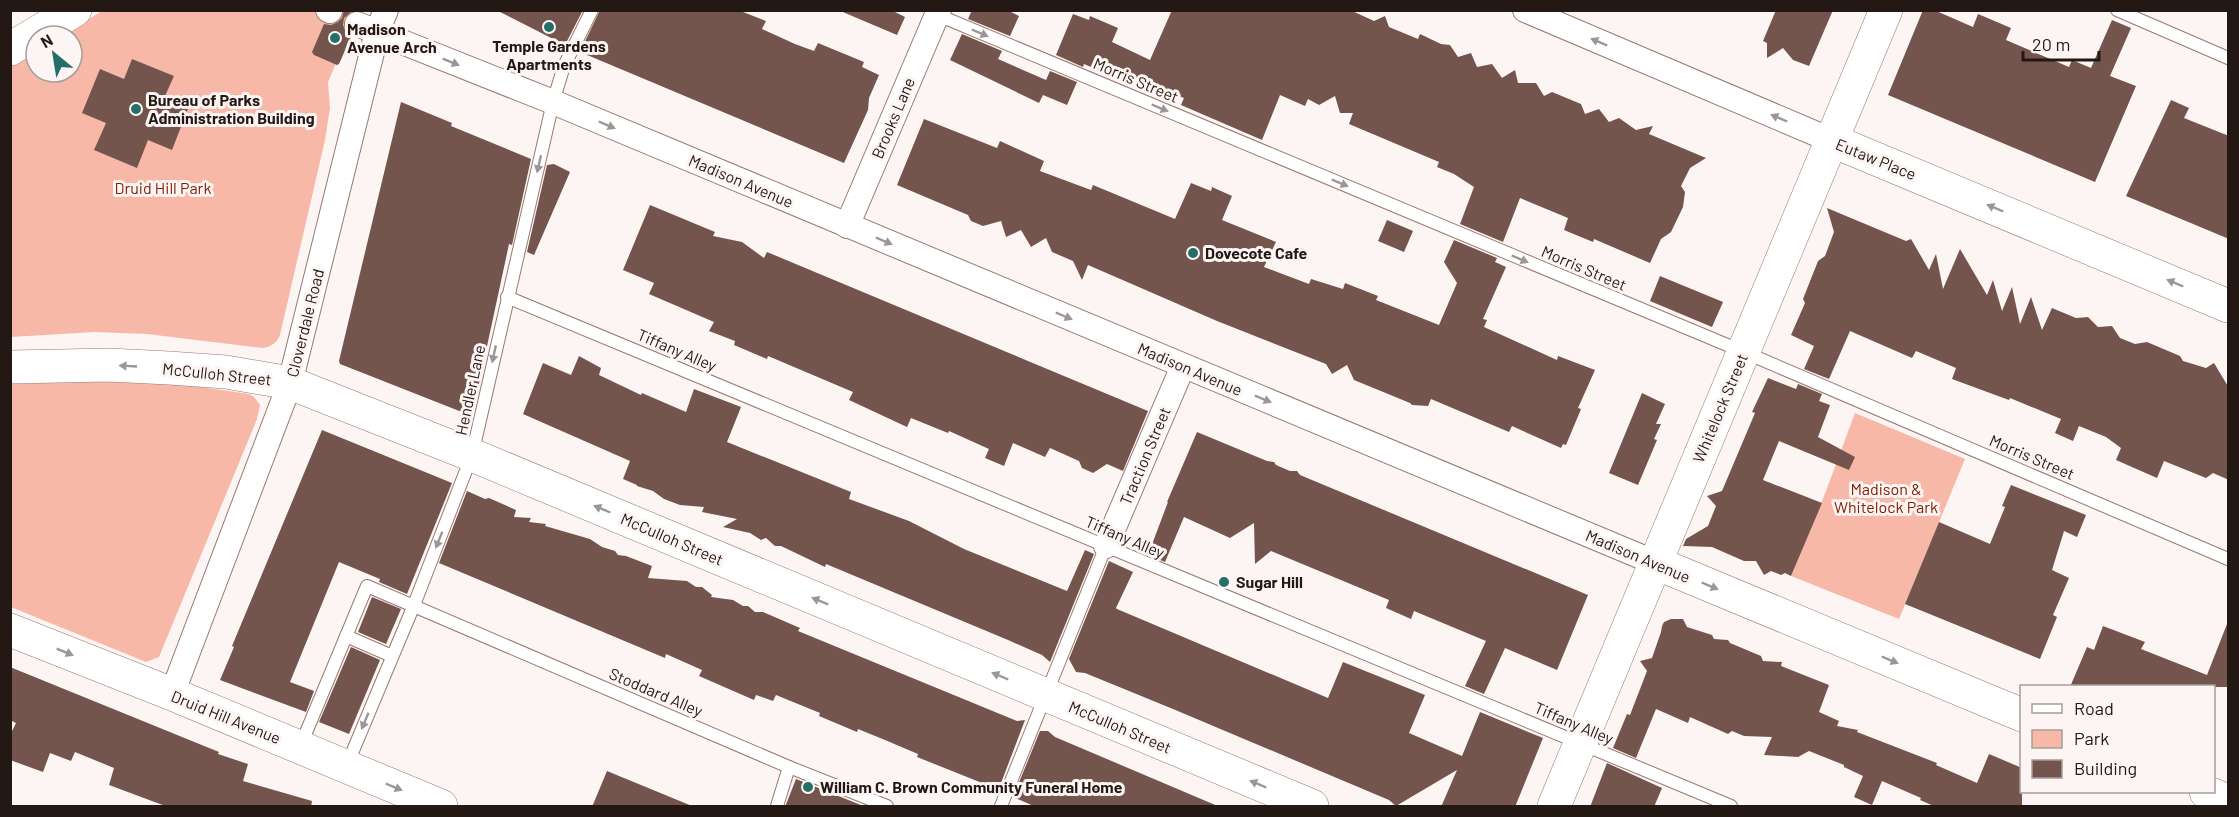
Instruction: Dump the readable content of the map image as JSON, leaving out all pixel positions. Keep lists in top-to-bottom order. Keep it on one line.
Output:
{"streets":{"main road":["Eutaw Place","Madison Avenue","McCulloh Street","Whitelock Street","Druid Hill Avenue"],"street":["Brooks Lane","Cloverdale Road","Traction Street"],"lane":["Morris Street","Tiffany Alley","Hendler Lane","Stoddard Alley"]},"crossings":[["Morris Street","Brooks Lane"],["Morris Street","Whitelock Street"],["Brooks Lane","Madison Avenue"],["Eutaw Place","Whitelock Street"],["Madison Avenue","Cloverdale Road"],["Madison Avenue","Hendler Lane"],["Madison Avenue","Whitelock Street"],["Madison Avenue","Traction Street"],["Cloverdale Road","McCulloh Street"],["Cloverdale Road","Druid Hill Avenue"],["Tiffany Alley","Hendler Lane"],["Tiffany Alley","Whitelock Street"],["Tiffany Alley","Traction Street"],["McCulloh Street","Hendler Lane"],["Hendler Lane","Stoddard Alley"],["Hendler Lane","Druid Hill Avenue"]],"one_way":["Morris Street","Eutaw Place","Madison Avenue","McCulloh Street","Hendler Lane","Druid Hill Avenue"],"parks":["Druid Hill Park","Madison & Whitelock Park"],"places":["Temple Gardens Apartments","Madison Avenue Arch","Bureau of Parks Administration Building","Dovecote Cafe","Sugar Hill","William C. Brown Community Funeral Home"],"legend":["Road","Park","Building"],"scale_bar":"20 m","north":"top left"}
